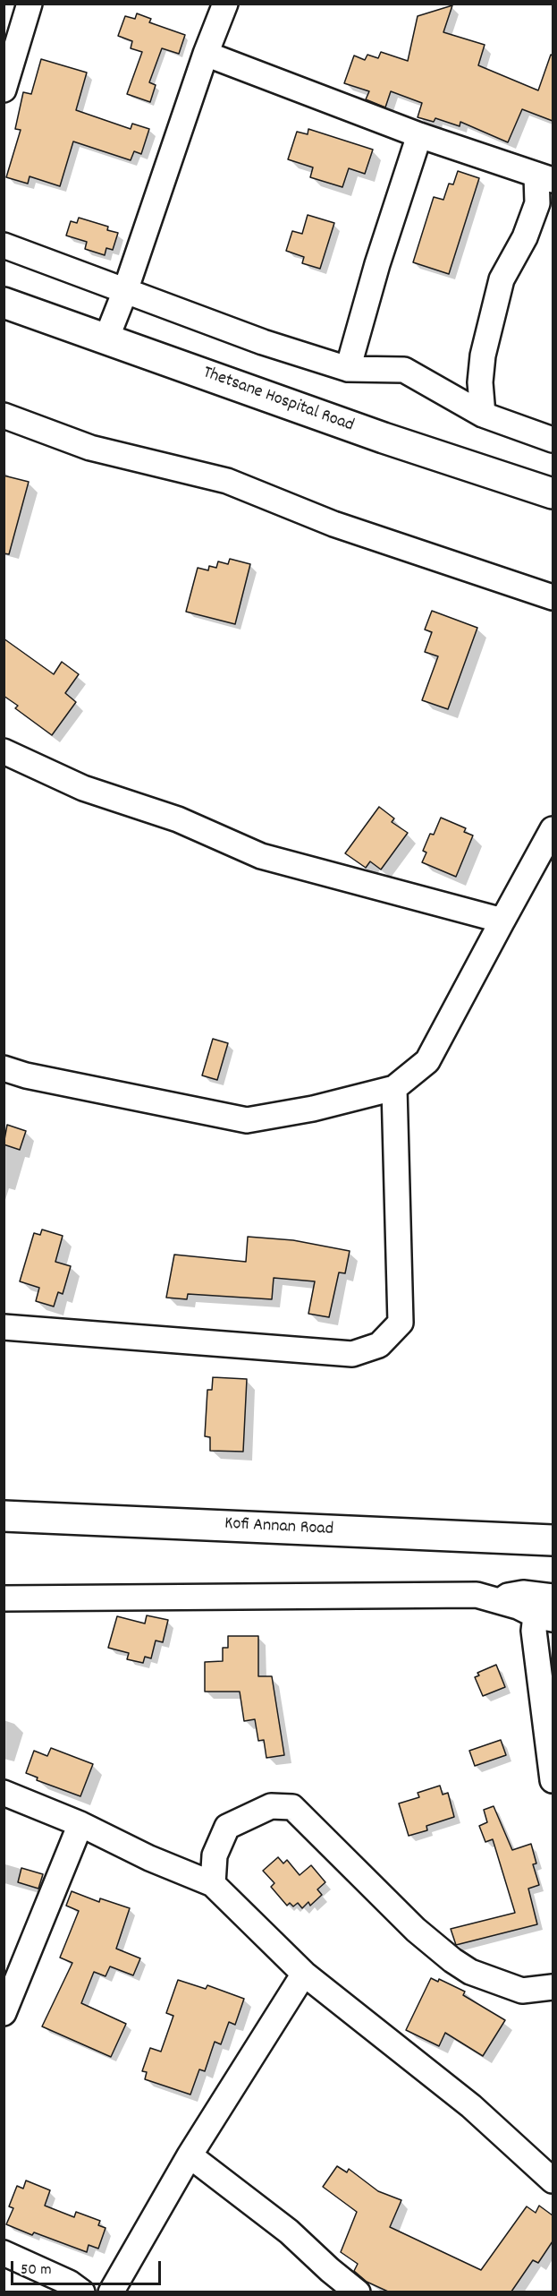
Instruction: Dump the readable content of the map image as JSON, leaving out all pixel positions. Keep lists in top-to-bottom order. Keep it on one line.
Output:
{"streets":{"main road":["Thetsane Hospital Road","Kofi Annan Road"]},"scale_bar":"50 m"}
